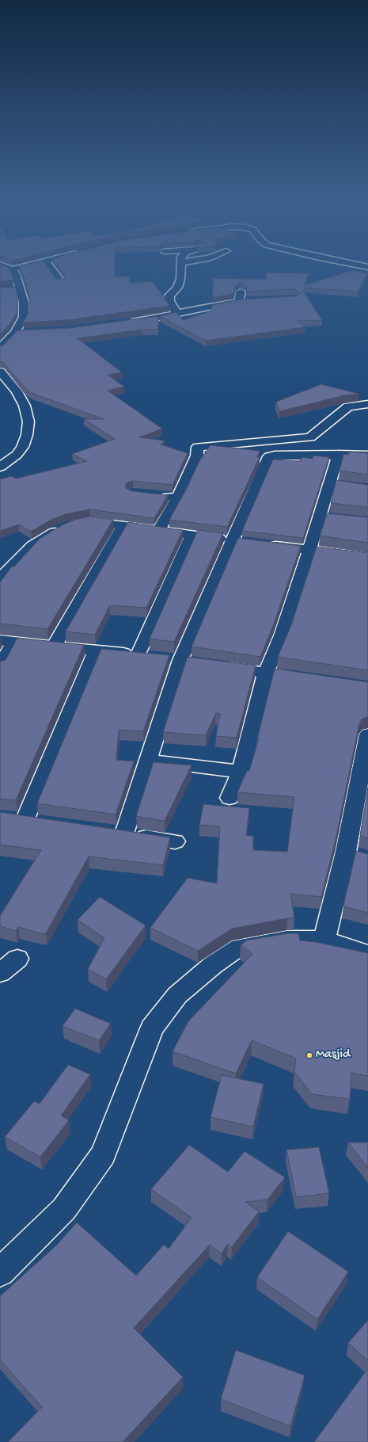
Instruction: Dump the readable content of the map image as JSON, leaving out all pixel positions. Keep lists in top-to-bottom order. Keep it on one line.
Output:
{"places":["Masjid"]}
